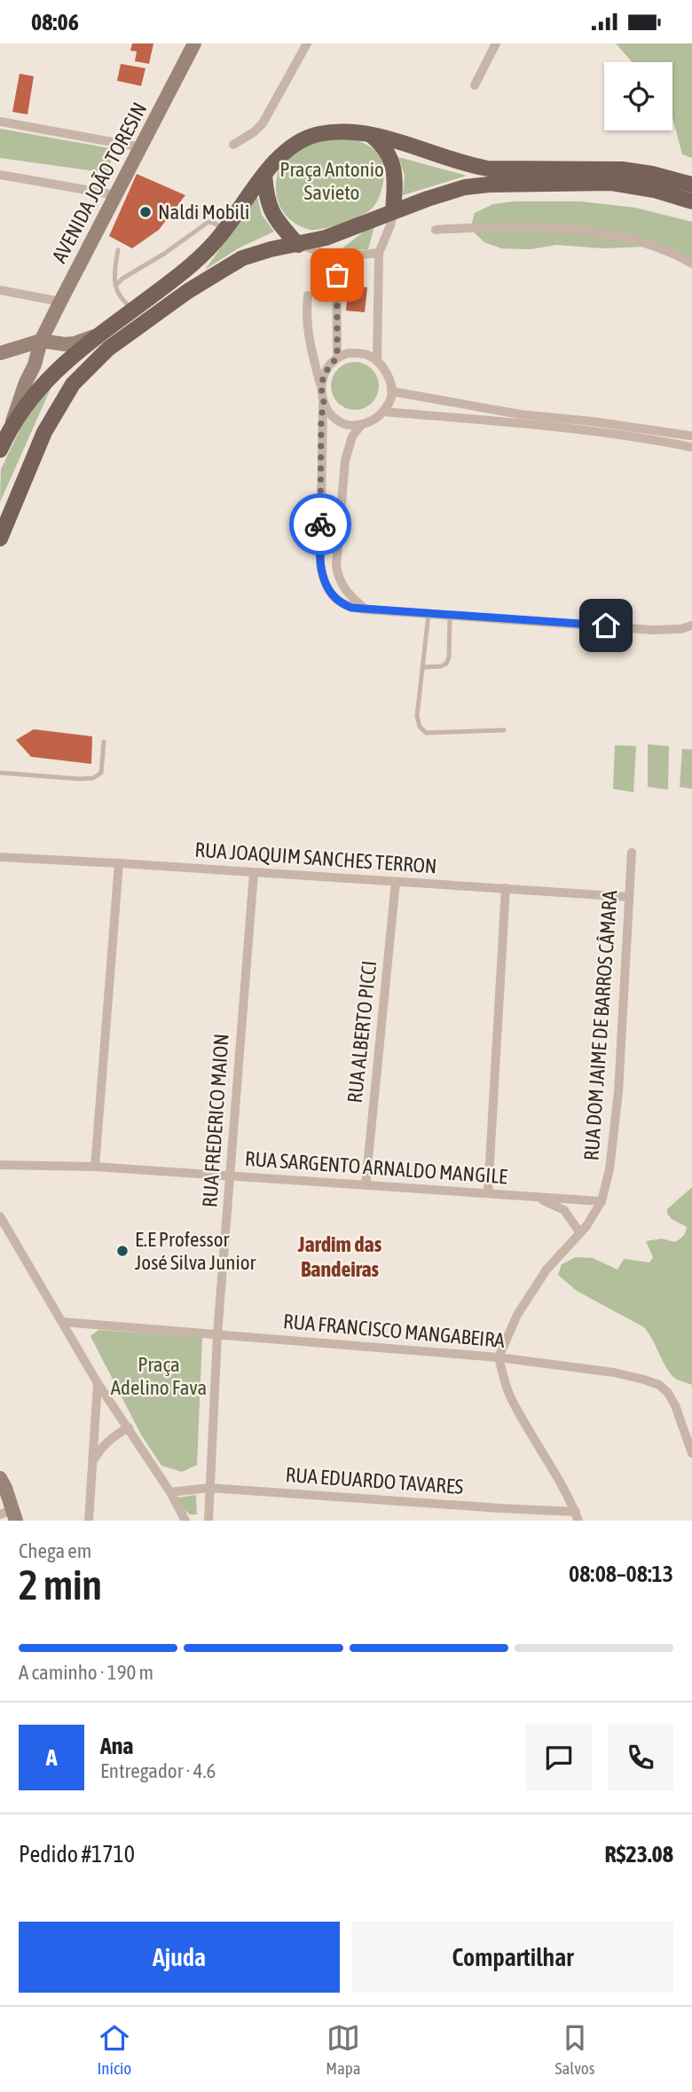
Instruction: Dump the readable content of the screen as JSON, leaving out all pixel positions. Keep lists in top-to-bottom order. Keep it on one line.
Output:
{"streets":{"street":["AVENIDA JOÃO TORESIN","RUA JOAQUIM SANCHES TERRON","RUA DOM JAIME DE BARROS CÂMARA","RUA ALBERTO PICCI","RUA FREDERICO MAION","RUA SARGENTO ARNALDO MANGILE","RUA FRANCISCO MANGABEIRA","RUA EDUARDO TAVARES"]},"crossings":[["RUA JOAQUIM SANCHES TERRON","RUA DOM JAIME DE BARROS CÂMARA"],["RUA JOAQUIM SANCHES TERRON","RUA ALBERTO PICCI"],["RUA JOAQUIM SANCHES TERRON","RUA FREDERICO MAION"],["RUA DOM JAIME DE BARROS CÂMARA","RUA SARGENTO ARNALDO MANGILE"],["RUA DOM JAIME DE BARROS CÂMARA","RUA FRANCISCO MANGABEIRA"],["RUA ALBERTO PICCI","RUA SARGENTO ARNALDO MANGILE"],["RUA FREDERICO MAION","RUA SARGENTO ARNALDO MANGILE"],["RUA FREDERICO MAION","RUA FRANCISCO MANGABEIRA"],["RUA FREDERICO MAION","RUA EDUARDO TAVARES"]],"districts":["Jardim das Bandeiras"],"parks":["Praça Antonio Savieto","Praça Adelino Fava"],"places":["Naldi Mobili","E.E Professor José Silva Junior"],"page":{"status":"08:06","heading":["2 min","Chega em","08:08–08:13"],"panel":["Ana","Entregador · 4.6","Pedido #1710","R$23.08"],"bar":"A caminho · 190 m","round":"A","buttons":["Ajuda","Compartilhar"],"tabs":["Início","Mapa","Salvos"]}}
